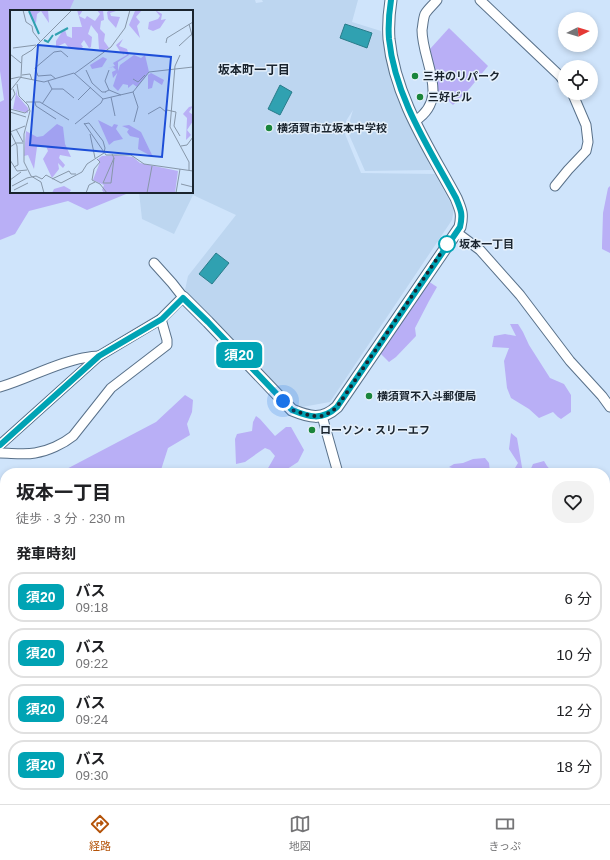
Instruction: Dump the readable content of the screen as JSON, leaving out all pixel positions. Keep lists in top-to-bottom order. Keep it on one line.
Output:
{"districts":["坂本町一丁目"],"places":["三井のリパーク","三好ビル","横須賀市立坂本中学校","坂本一丁目","横須賀不入斗郵便局","ローソン・スリーエフ"],"lines":["bus line 須20"],"north":"right","page":{"on_map":"須20","heading":[["坂本一丁目","徒歩 · 3 分 · 230 m"],"発車時刻"],"list":[{"mark":"須20","name":"バス","note":"09:18","value":"6 分"},{"mark":"須20","name":"バス","note":"09:22","value":"10 分"},{"mark":"須20","name":"バス","note":"09:24","value":"12 分"},{"mark":"須20","name":"バス","note":"09:30","value":"18 分"}],"tabs":["経路","地図","きっぷ"]}}
